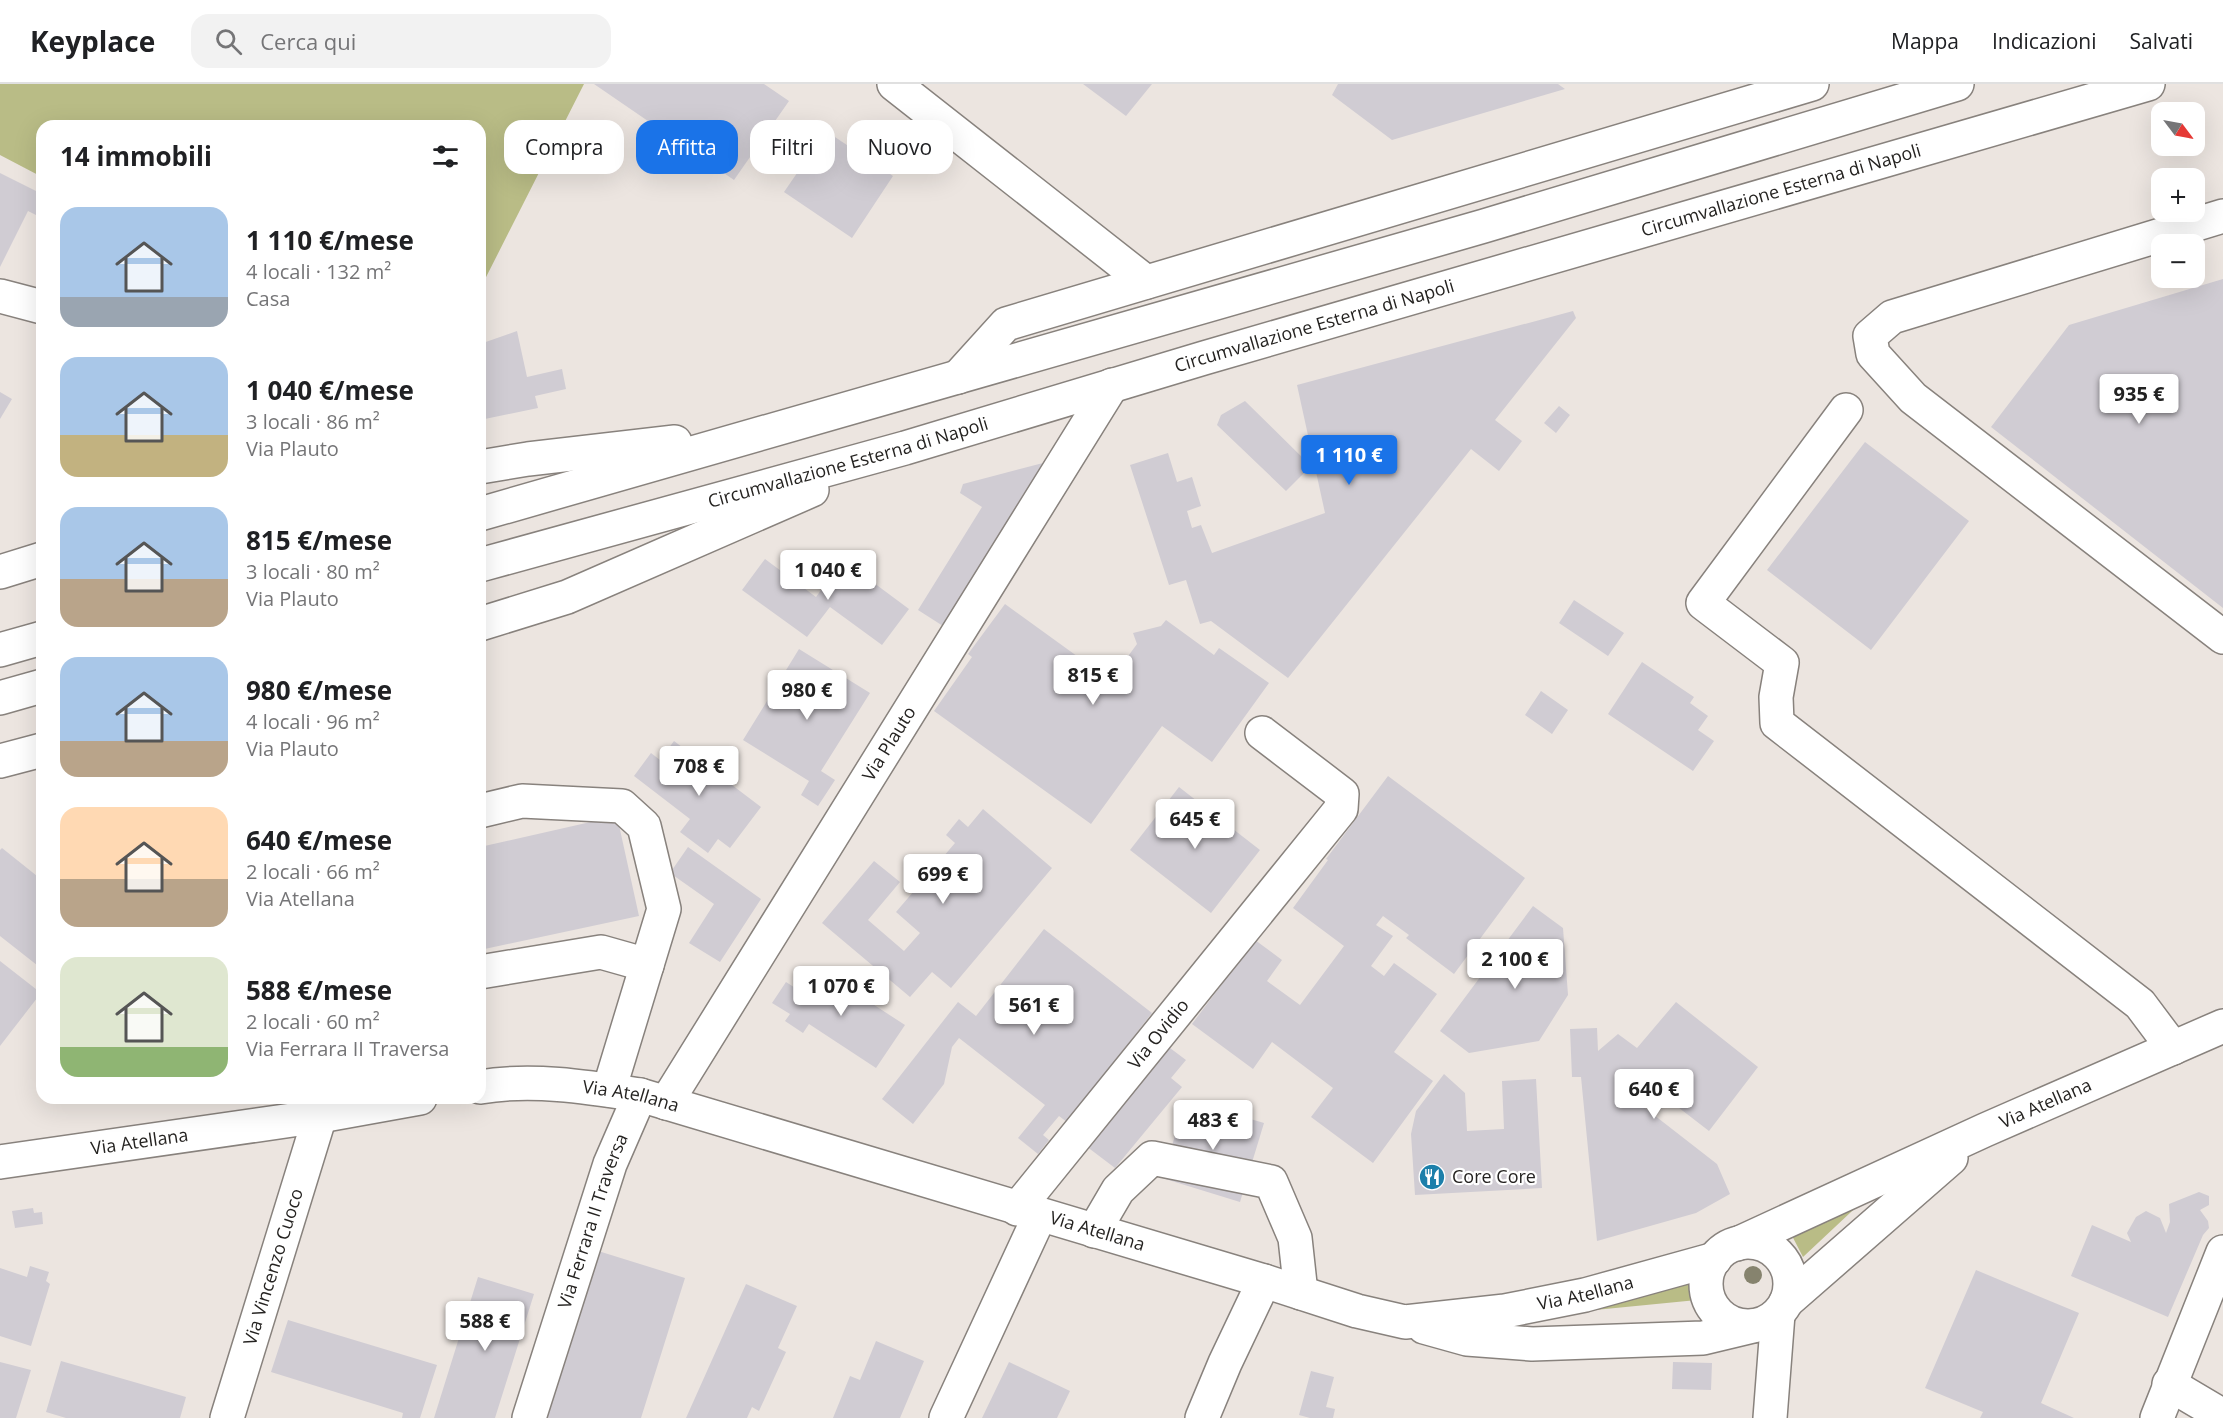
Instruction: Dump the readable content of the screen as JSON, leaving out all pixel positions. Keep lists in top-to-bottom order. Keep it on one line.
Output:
{"streets":{"main road":["Circumvallazione Esterna di Napoli","Via Plauto","Via Ovidio","Via Atellana","Via Ferrara II Traversa","Via Vincenzo Cuoco"]},"crossings":[["Circumvallazione Esterna di Napoli","Via Plauto"],["Via Plauto","Via Atellana"],["Via Plauto","Via Ferrara II Traversa"],["Via Ovidio","Via Atellana"],["Via Atellana","Via Ferrara II Traversa"],["Via Atellana","Via Vincenzo Cuoco"]],"places":{"restaurant":["Core Core"]},"north":"bottom right","page":{"header":"Keyplace","search":"Cerca qui","nav":["Mappa","Indicazioni","Salvati"],"map_buttons":["+","−"],"chip":["Compra","Affitta","Filtri","Nuovo"],"heading":"14 immobili","list":[{"name":"1 110 €/mese","note":"4 locali · 132 m² · Casa"},{"name":"1 040 €/mese","note":"3 locali · 86 m² · Via Plauto"},{"name":"815 €/mese","note":"3 locali · 80 m² · Via Plauto"},{"name":"980 €/mese","note":"4 locali · 96 m² · Via Plauto"},{"name":"640 €/mese","note":"2 locali · 66 m² · Via Atellana"},{"name":"588 €/mese","note":"2 locali · 60 m² · Via Ferrara II Traversa"}],"price":["935 €","1 110 €","1 040 €","815 €","980 €","708 €","645 €","699 €","2 100 €","1 070 €","561 €","640 €","483 €","588 €"]}}
